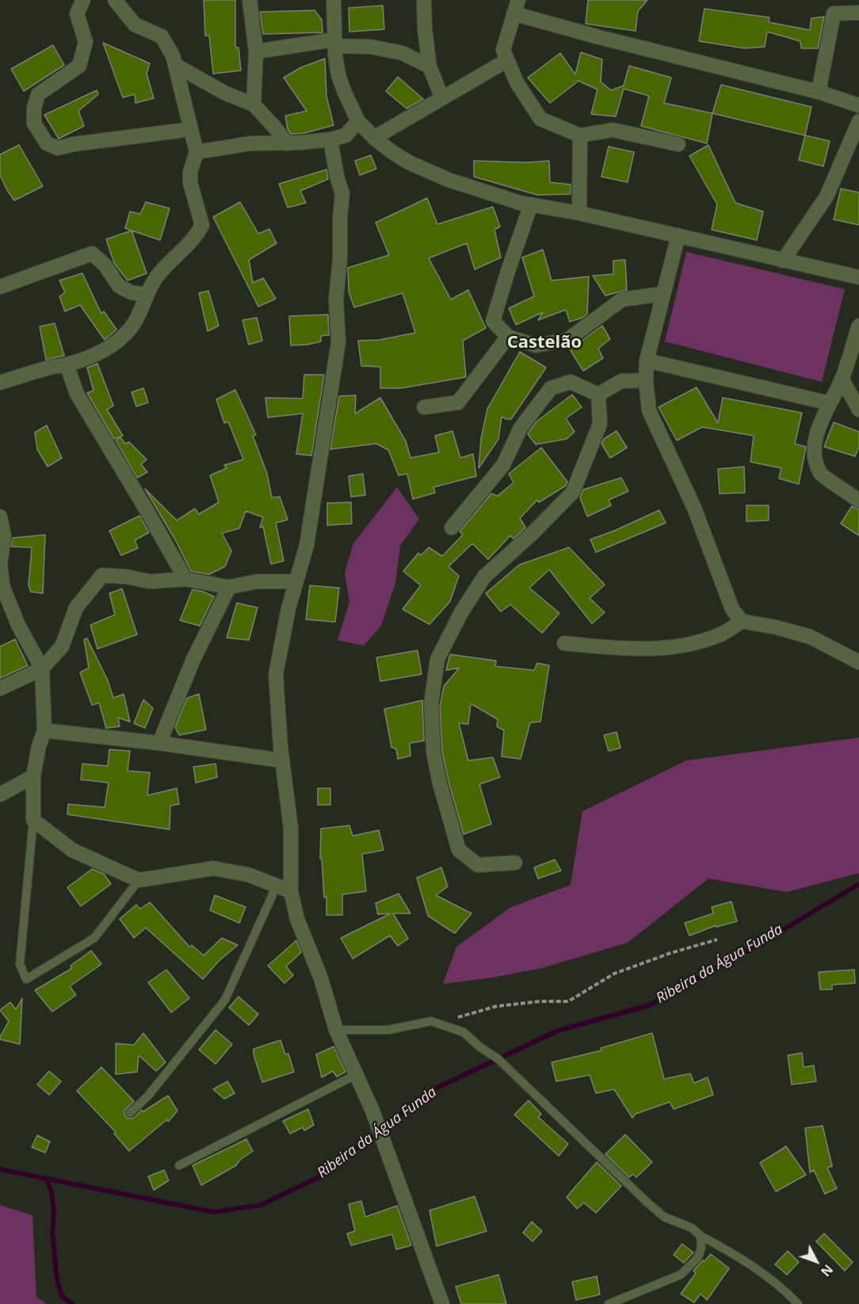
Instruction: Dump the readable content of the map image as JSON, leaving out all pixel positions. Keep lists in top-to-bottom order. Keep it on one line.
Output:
{"districts":["Castelão"],"water":["Ribeira da Água Funda"],"north":"bottom right"}
